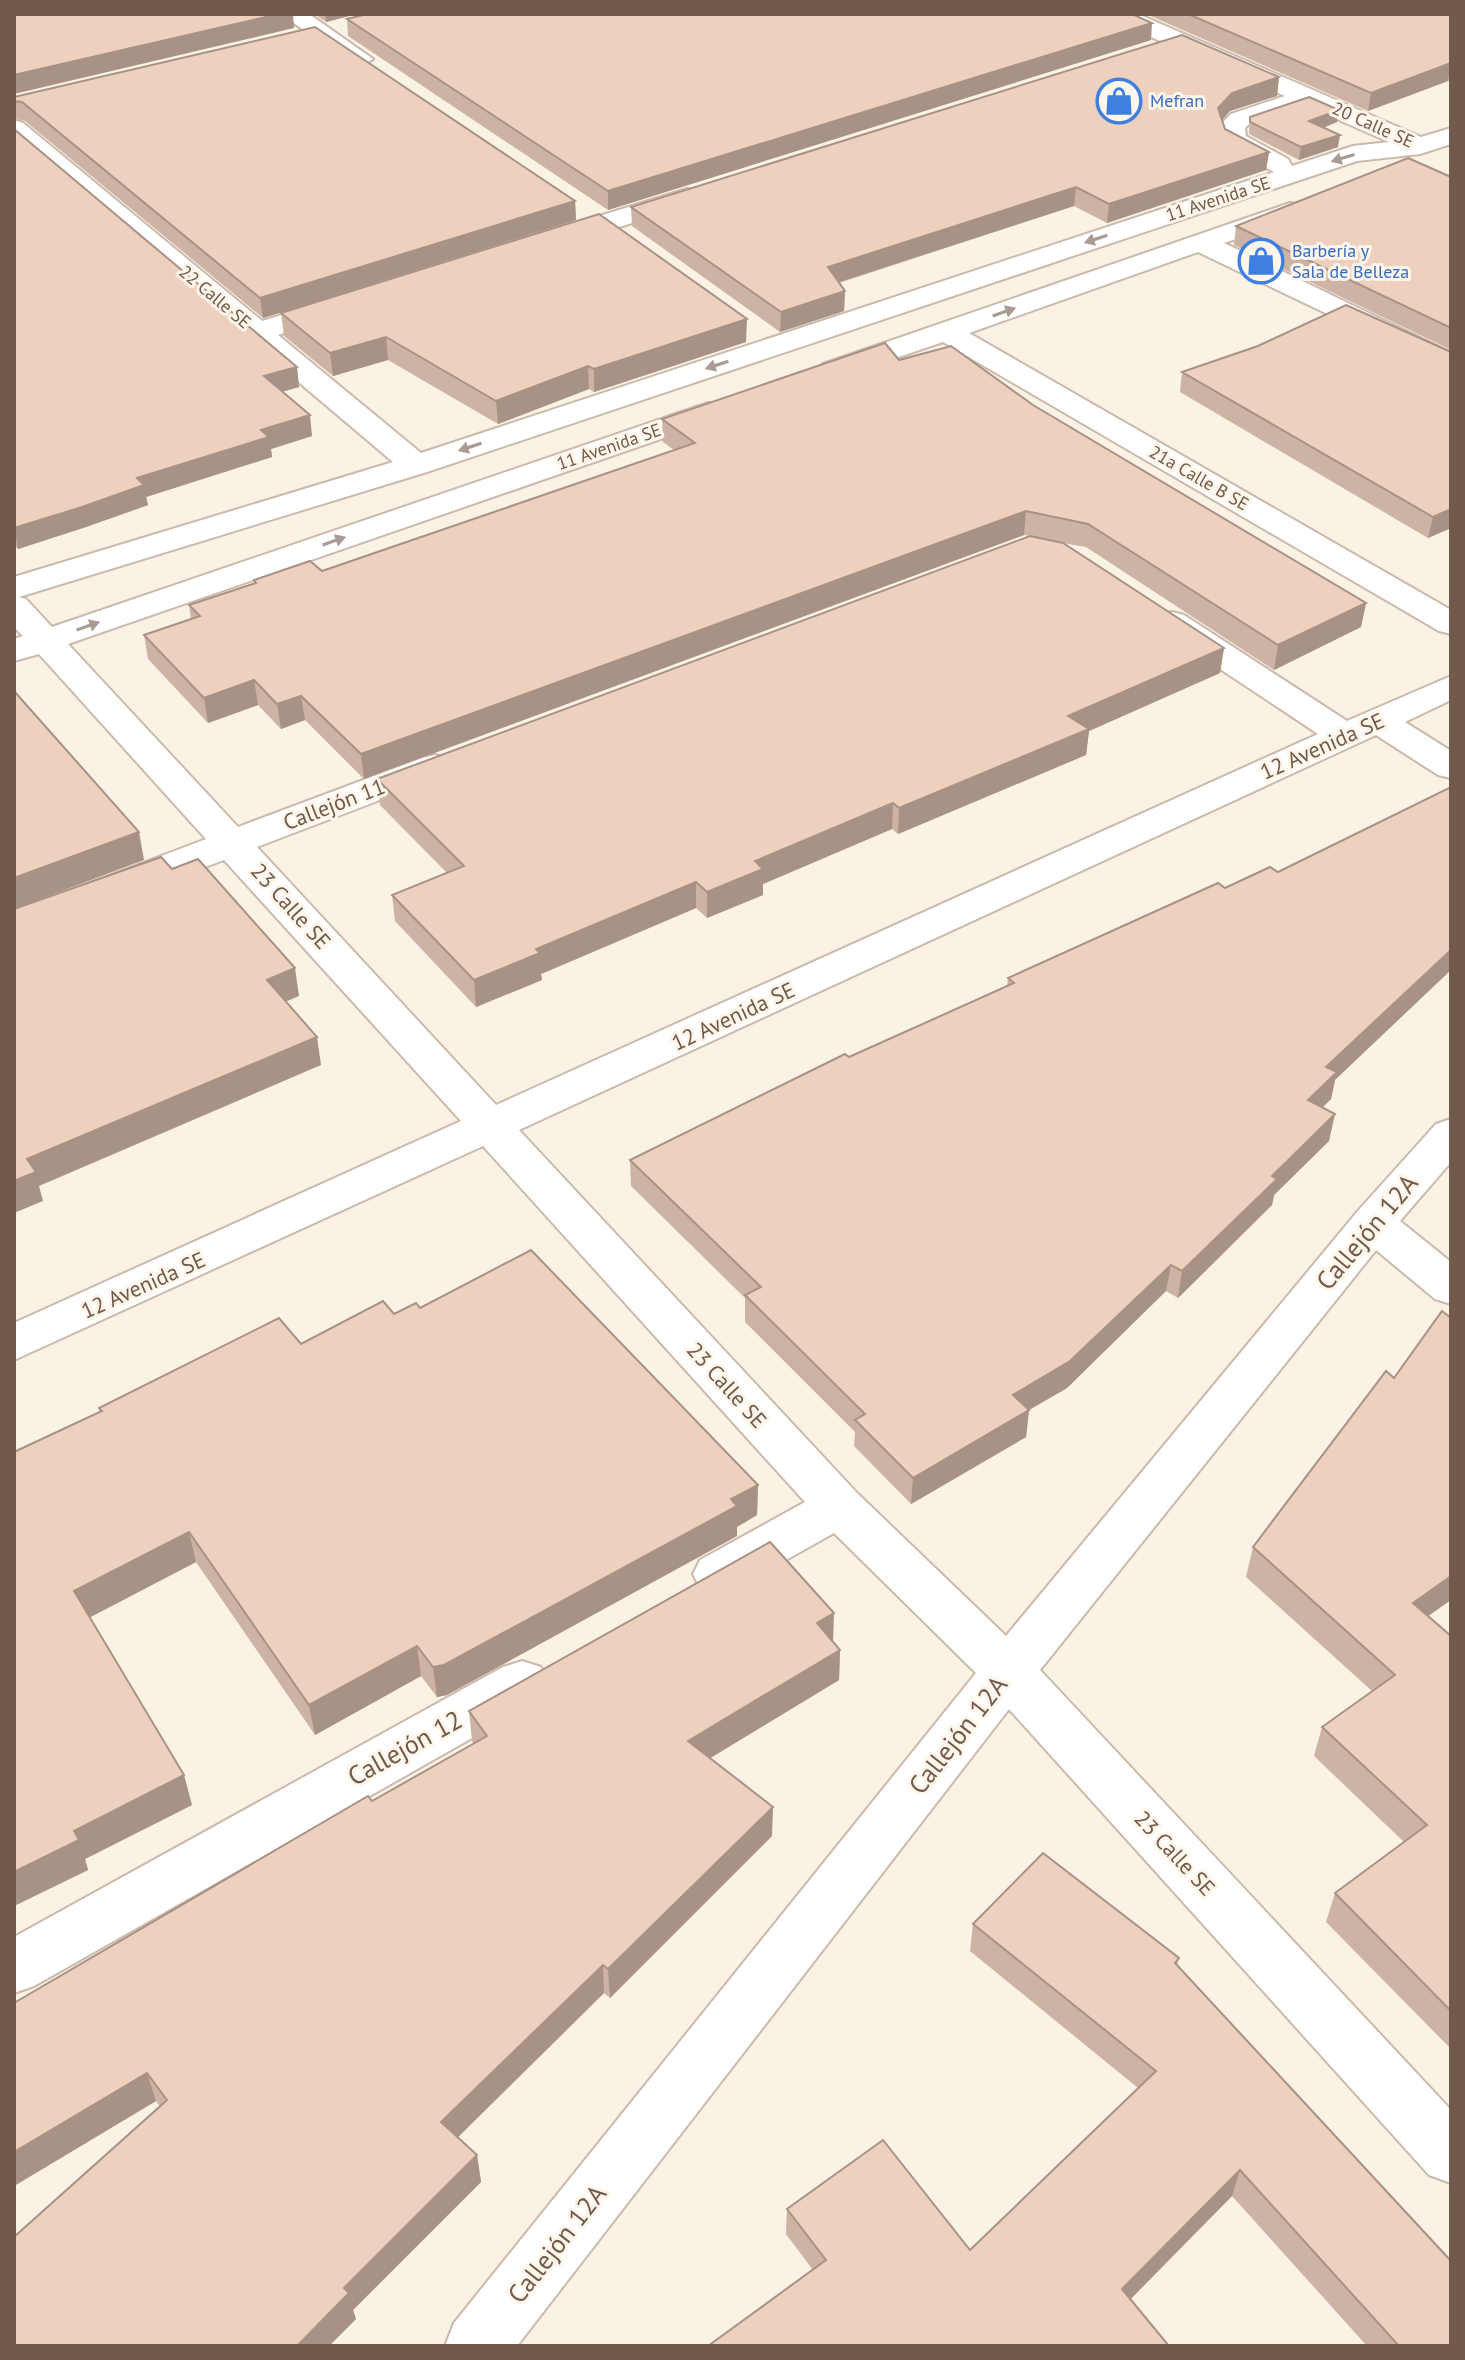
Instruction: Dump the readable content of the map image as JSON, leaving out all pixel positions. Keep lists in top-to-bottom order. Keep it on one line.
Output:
{"streets":{"street":["20 Calle SE","11 Avenida SE","22 Calle SE","21a Calle B SE","12 Avenida SE","Callejón 11","23 Calle SE","Callejón 12A","Callejón 12"]},"crossings":[["20 Calle SE","11 Avenida SE"],["11 Avenida SE","22 Calle SE"],["11 Avenida SE","21a Calle B SE"],["11 Avenida SE","23 Calle SE"],["12 Avenida SE","23 Calle SE"],["Callejón 11","23 Calle SE"],["23 Calle SE","Callejón 12A"]],"places":{"shop":["Mefran","Barbería y Sala de Belleza"]}}
